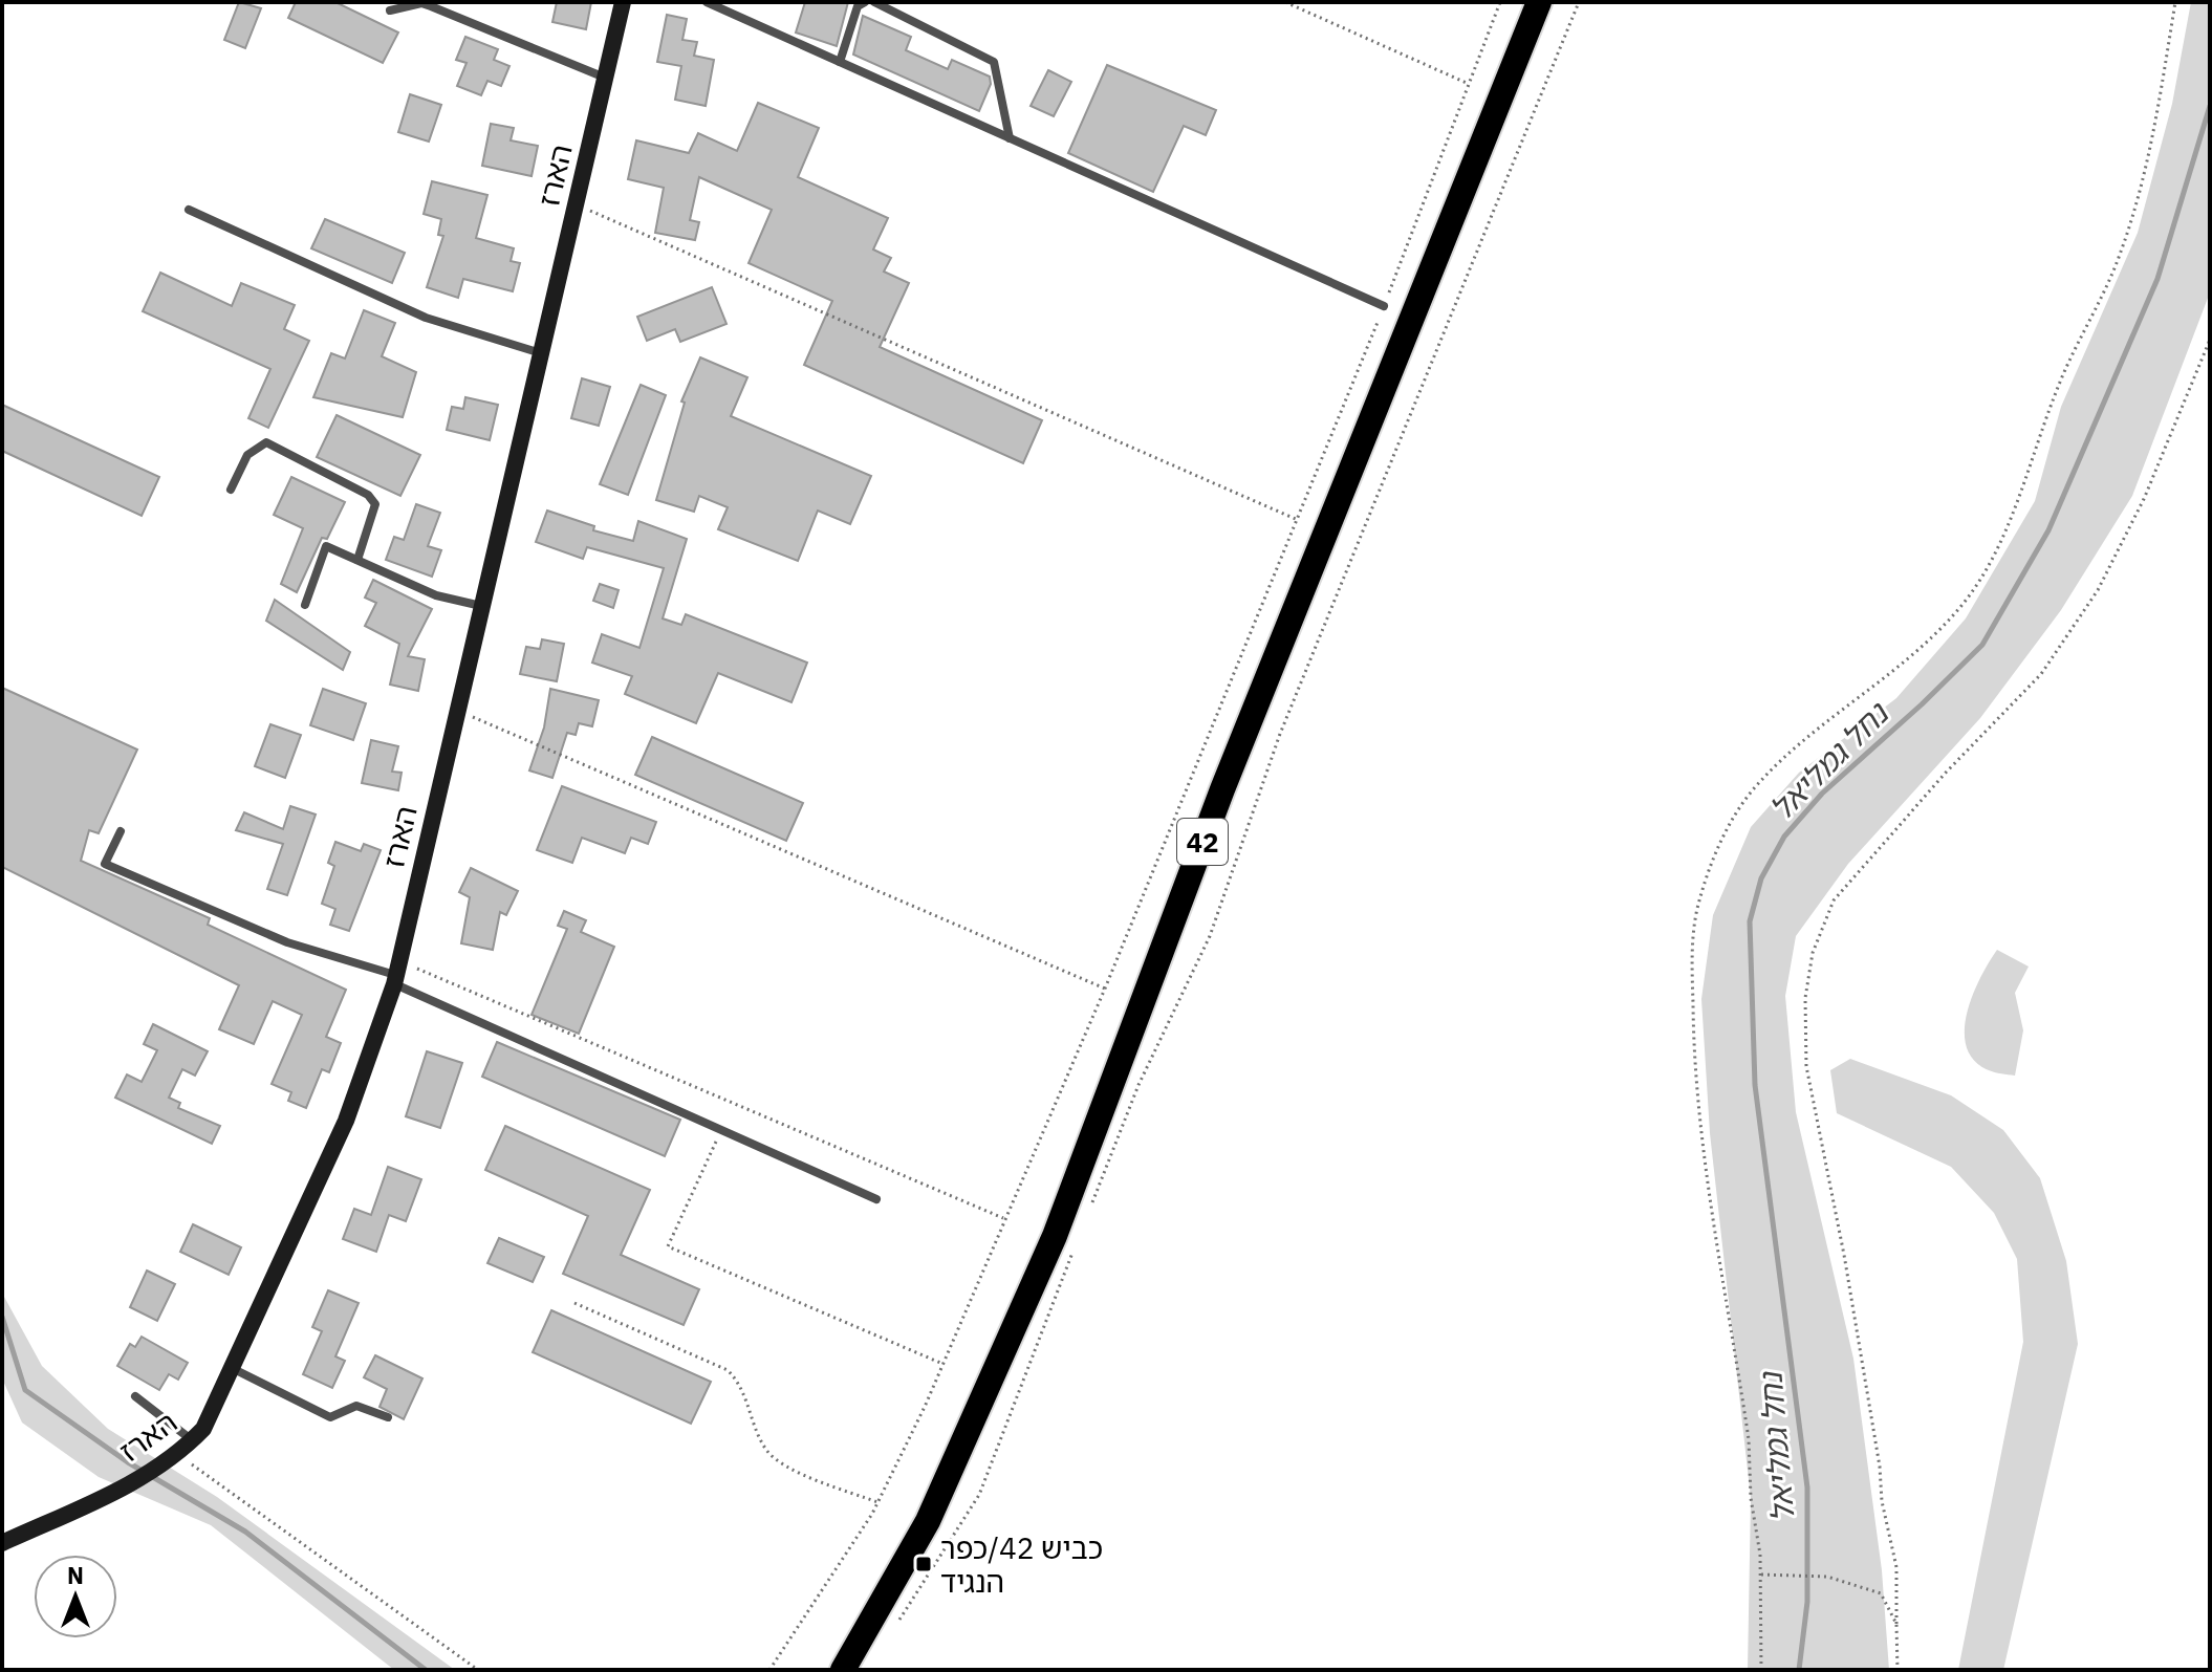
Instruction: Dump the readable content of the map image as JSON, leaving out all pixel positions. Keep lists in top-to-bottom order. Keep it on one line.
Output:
{"streets":{"highway":["42"],"street":["הארז"]},"water":["נחל גמליאל"],"places":{"transit":["כביש 42/כפר הנגיד"]},"north":"top"}
